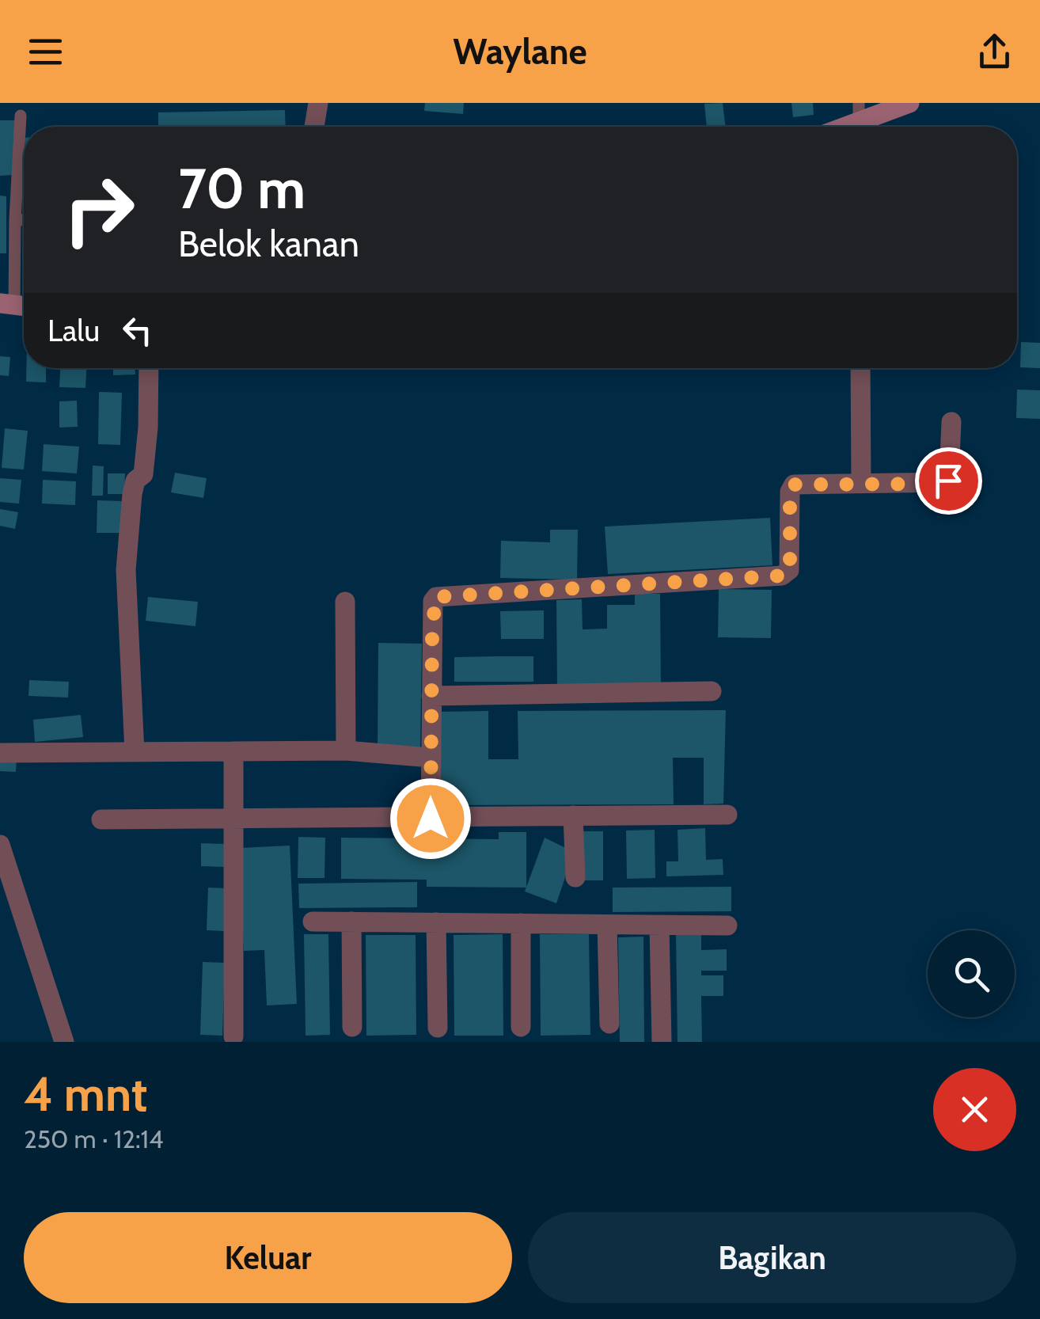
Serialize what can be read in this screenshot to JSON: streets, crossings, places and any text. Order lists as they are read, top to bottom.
{
  "page": {
    "header": "Waylane",
    "turn": ["70 m", "Belok kanan"],
    "then": "Lalu",
    "heading": ["4 mnt", "250 m · 12:14"],
    "buttons": ["Keluar", "Bagikan"]
  }
}
